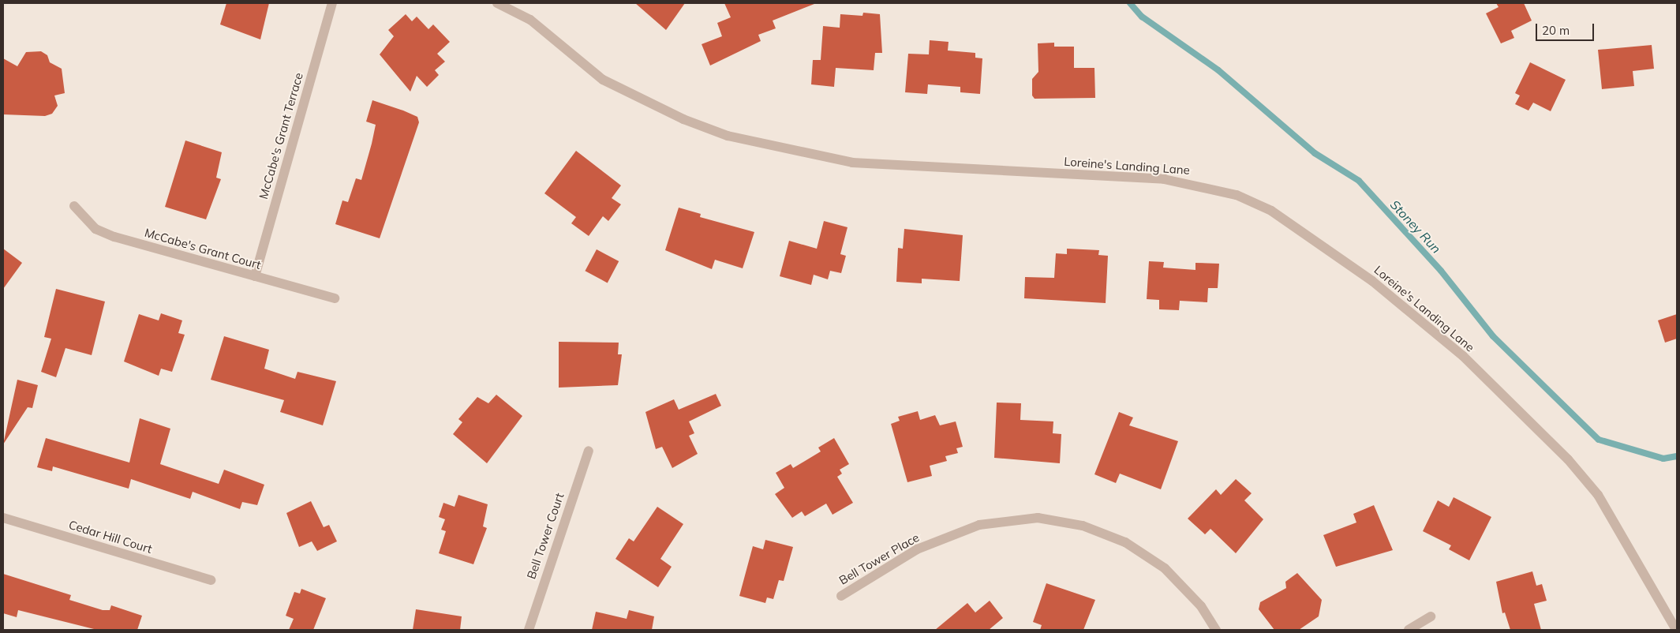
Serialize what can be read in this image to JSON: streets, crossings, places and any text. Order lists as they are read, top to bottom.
{
  "streets": {
    "street": [
      "McCabe's Grant Terrace",
      "Loreine's Landing Lane",
      "McCabe's Grant Court",
      "Bell Tower Court",
      "Cedar Hill Court",
      "Bell Tower Place"
    ]
  },
  "crossings": [
    ["McCabe's Grant Terrace", "McCabe's Grant Court"]
  ],
  "water": ["Stoney Run"],
  "scale_bar": "20 m"
}
